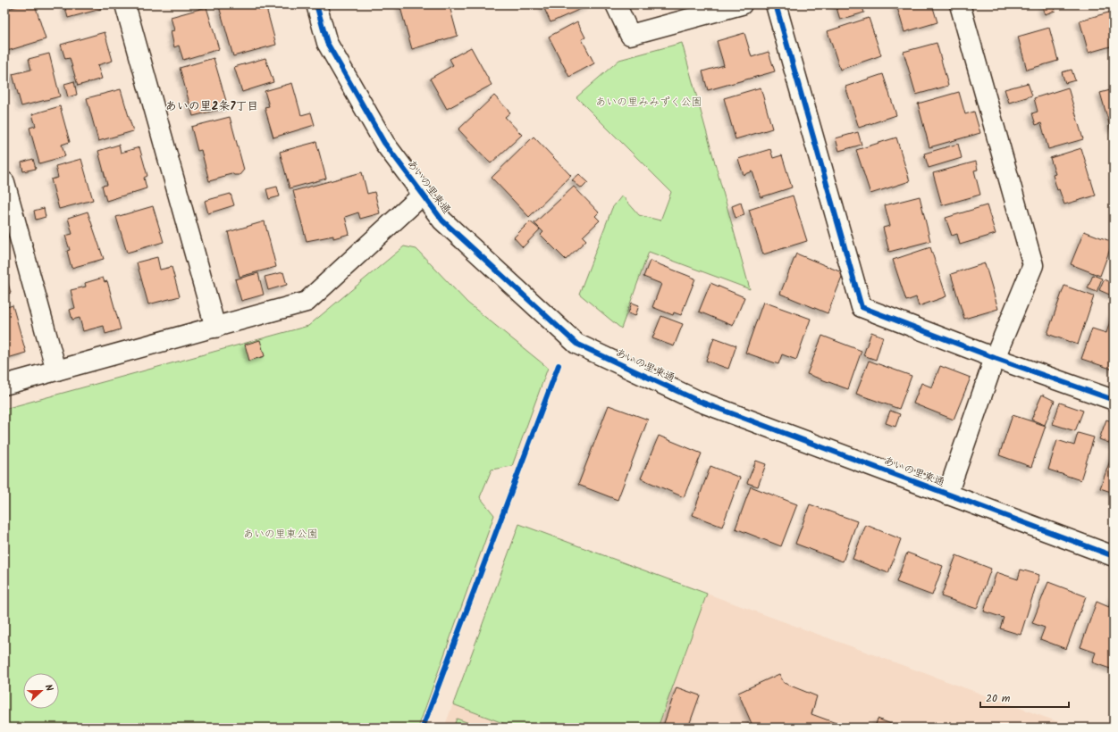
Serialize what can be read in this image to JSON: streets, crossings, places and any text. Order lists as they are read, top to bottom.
{
  "streets": {
    "street": ["あいの里東通"]
  },
  "districts": ["あいの里2条7丁目"],
  "parks": ["あいの里みみずく公園", "あいの里東公園"],
  "scale_bar": "20 m",
  "north": "right"
}
